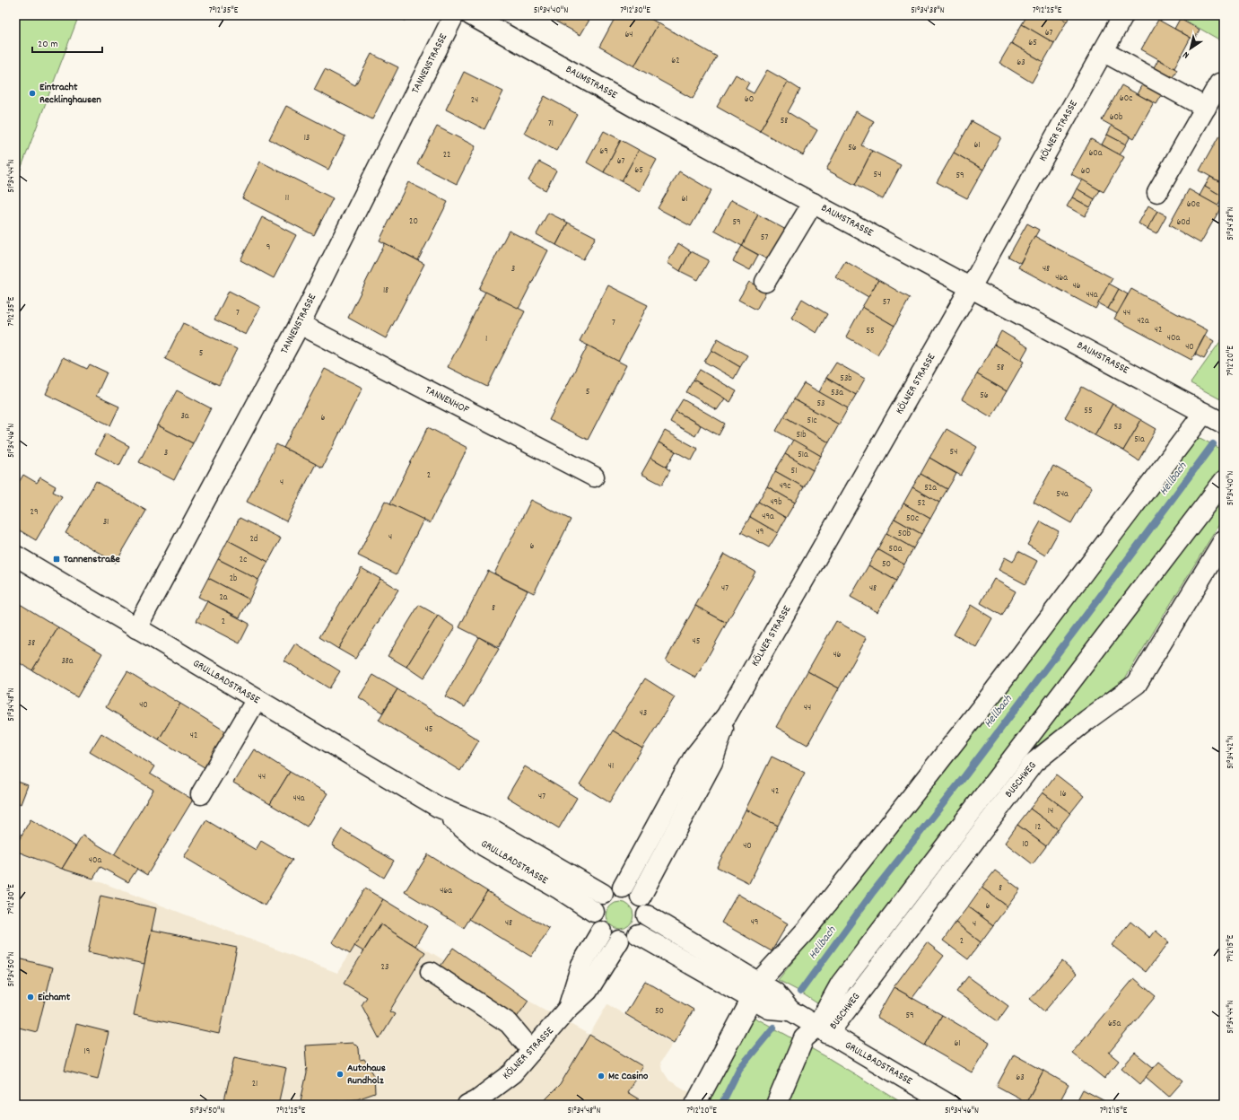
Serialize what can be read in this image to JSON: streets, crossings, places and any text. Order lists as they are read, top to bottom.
{
  "streets": {
    "street": [
      "TANNENSTRASSE",
      "BAUMSTRASSE",
      "KÖLNER STRASSE",
      "TANNENHOF",
      "GRULLBADSTRASSE",
      "BUSCHWEG"
    ]
  },
  "crossings": [
    ["TANNENSTRASSE", "TANNENHOF"],
    ["TANNENSTRASSE", "GRULLBADSTRASSE"],
    ["BAUMSTRASSE", "KÖLNER STRASSE"],
    ["KÖLNER STRASSE", "GRULLBADSTRASSE"],
    ["GRULLBADSTRASSE", "BUSCHWEG"]
  ],
  "water": ["Hellbach"],
  "places": {
    "other": [
      "Eintracht Recklinghausen",
      "Eichamt",
      "Autohaus Rundholz",
      "Mc Casino"
    ],
    "transit": ["Tannenstraße"]
  },
  "house_numbers": [
    "67",
    "64",
    "65",
    "62",
    "63",
    "60c",
    "60",
    "24",
    "60b",
    "58",
    "71",
    "13",
    "61",
    "56",
    "69",
    "60a",
    "22",
    "67",
    "65",
    "60",
    "54",
    "59",
    "11",
    "61",
    "60e",
    "20",
    "59",
    "60d",
    "57",
    "9",
    "3",
    "48",
    "46a",
    "46",
    "18",
    "44a",
    "57",
    "7",
    "44",
    "42a",
    "7",
    "42",
    "55",
    "40a",
    "1",
    "40",
    "5",
    "58",
    "53b",
    "5",
    "53a",
    "56",
    "53",
    "55",
    "3a",
    "6",
    "51c",
    "53",
    "51b",
    "51a",
    "54",
    "3",
    "51a",
    "51",
    "2",
    "4",
    "49c",
    "52a",
    "54a",
    "49b",
    "52",
    "29",
    "49a",
    "50c",
    "31",
    "49",
    "50b",
    "4",
    "2d",
    "6",
    "50a",
    "2c",
    "50",
    "2b",
    "47",
    "48",
    "2a",
    "8",
    "2",
    "45",
    "38",
    "46",
    "38a",
    "40",
    "44",
    "43",
    "45",
    "42",
    "41",
    "44",
    "42",
    "16",
    "47",
    "44a",
    "14",
    "12",
    "10",
    "40",
    "40a",
    "8",
    "46a",
    "6",
    "49",
    "48",
    "4",
    "2",
    "23",
    "50",
    "59",
    "65a",
    "61",
    "19",
    "63",
    "21"
  ],
  "scale_bar": "20 m",
  "north": "bottom left",
  "coordinates": [
    "7°12'35\"E",
    "51°34'40\"N",
    "7°12'30\"E",
    "51°34'38\"N",
    "7°12'25\"E",
    "51°34'44\"N",
    "7°12'20\"E",
    "51°34'46\"N",
    "51°34'48\"N",
    "51°34'42\"N",
    "7°12'15\"E",
    "51°34'50\"N"
  ]
}
